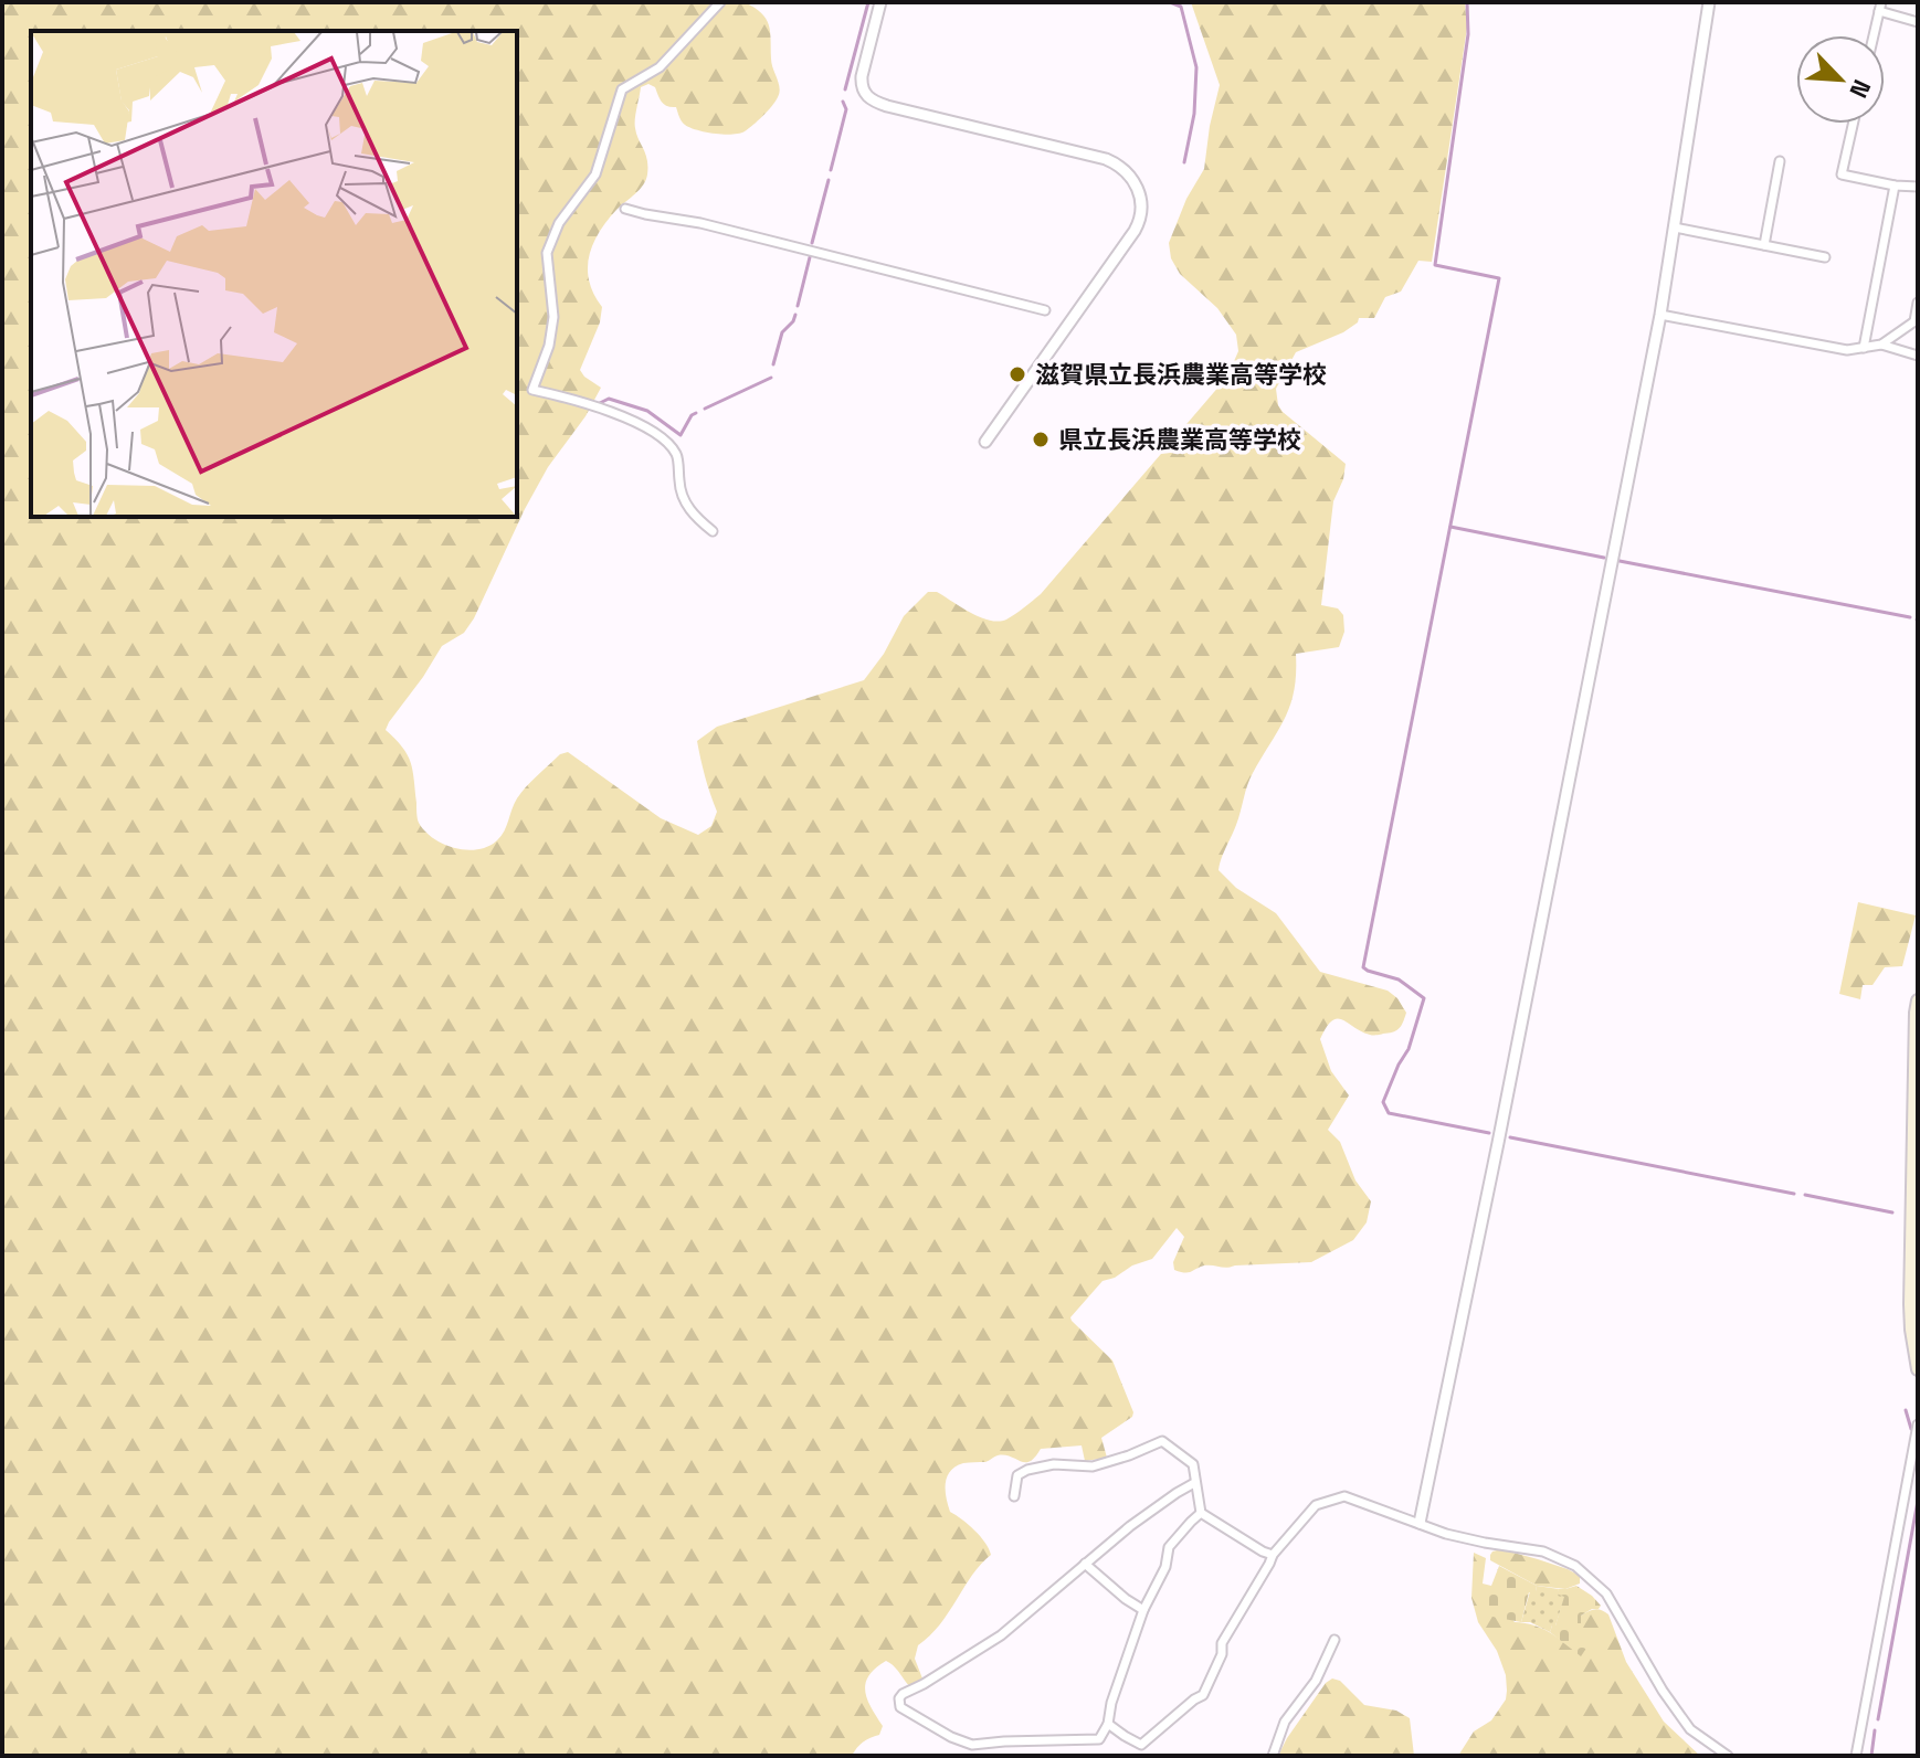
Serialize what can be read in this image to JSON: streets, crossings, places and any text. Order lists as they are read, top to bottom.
{
  "places": ["滋賀県立長浜農業高等学校", "県立長浜農業高等学校"],
  "north": "bottom right"
}
